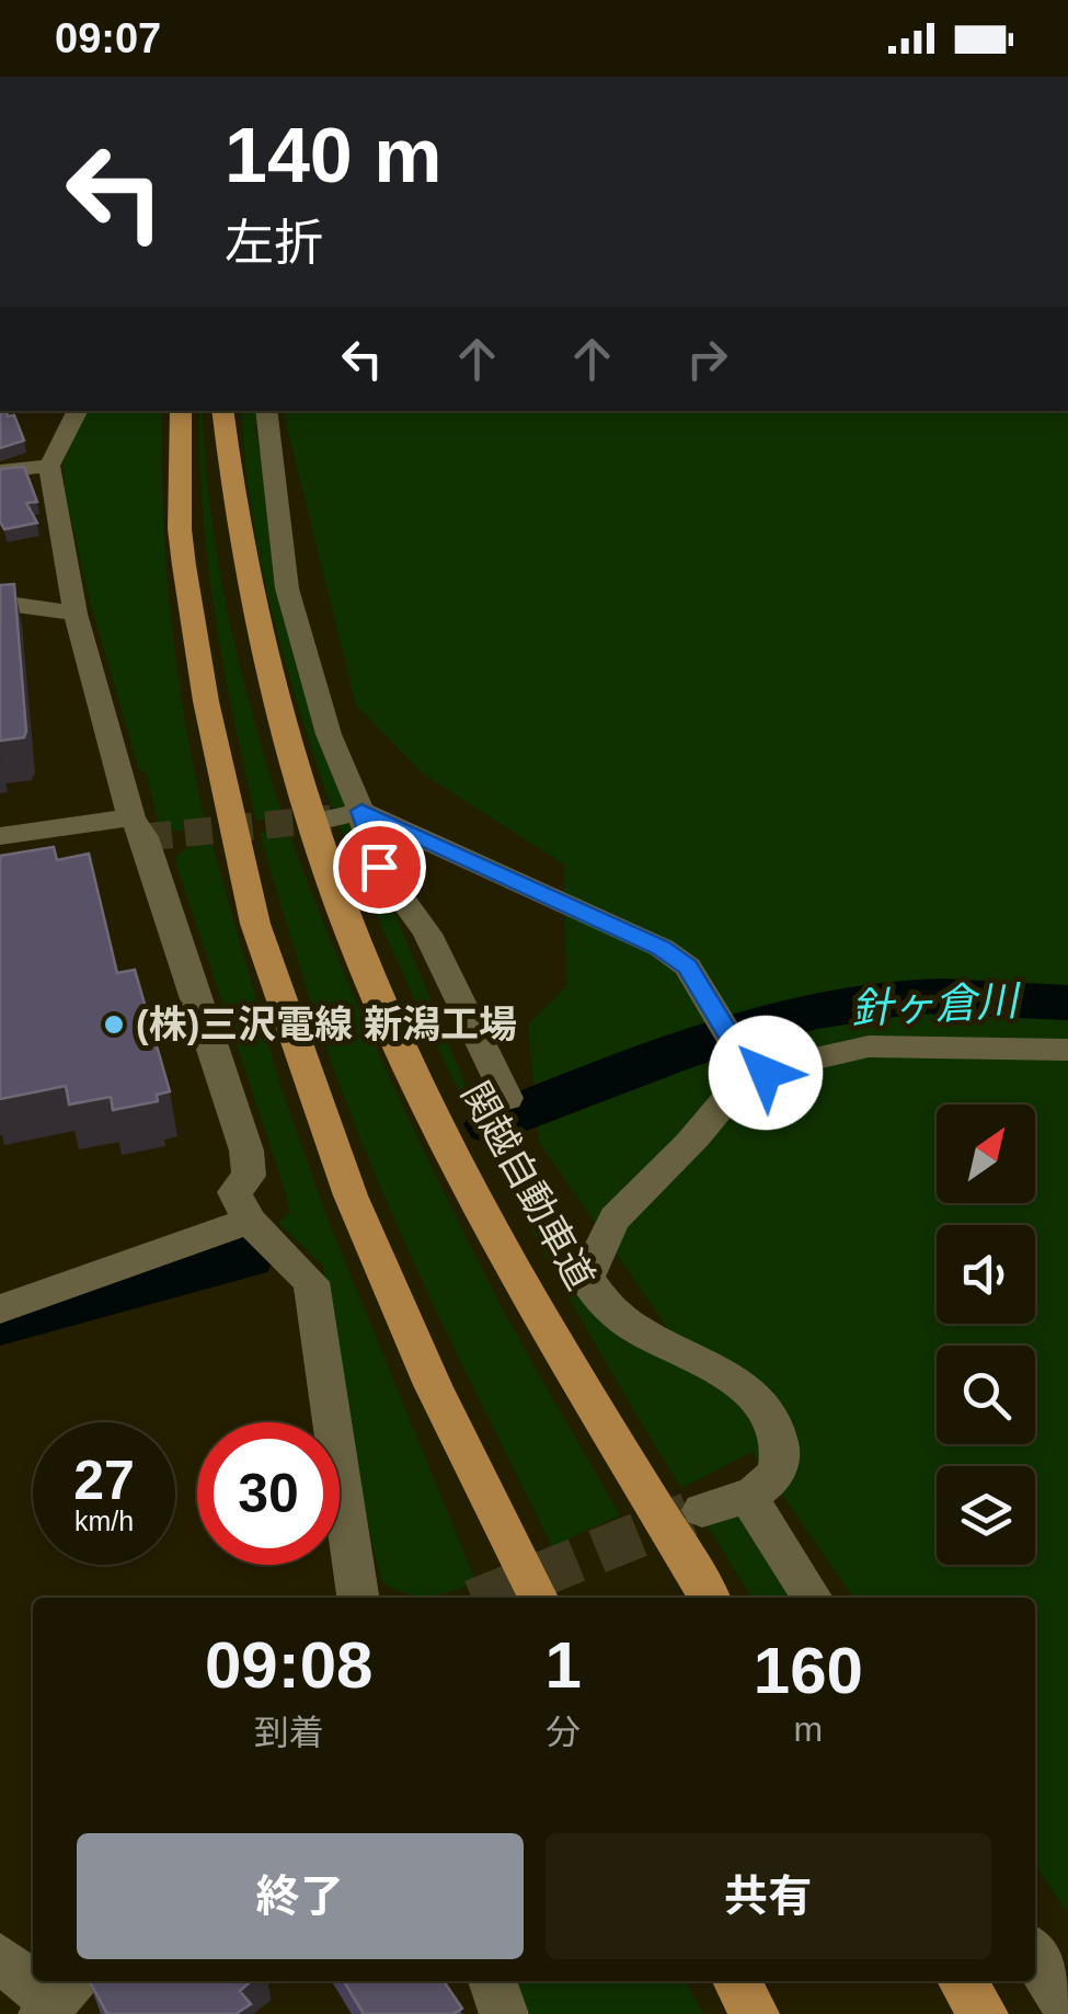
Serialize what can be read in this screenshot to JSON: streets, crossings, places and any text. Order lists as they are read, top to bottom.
{
  "streets": {
    "highway": ["関越自動車道"]
  },
  "water": ["針ヶ倉川"],
  "places": ["(株)三沢電線 新潟工場"],
  "north": "top right",
  "page": {
    "status": "09:07",
    "turn": ["140 m", "左折"],
    "speed": "27 km/h",
    "limit": "30",
    "eta": [
      "09:08",
      "到着",
      "1",
      "分",
      "160",
      "m"
    ],
    "buttons": ["終了", "共有"]
  }
}
